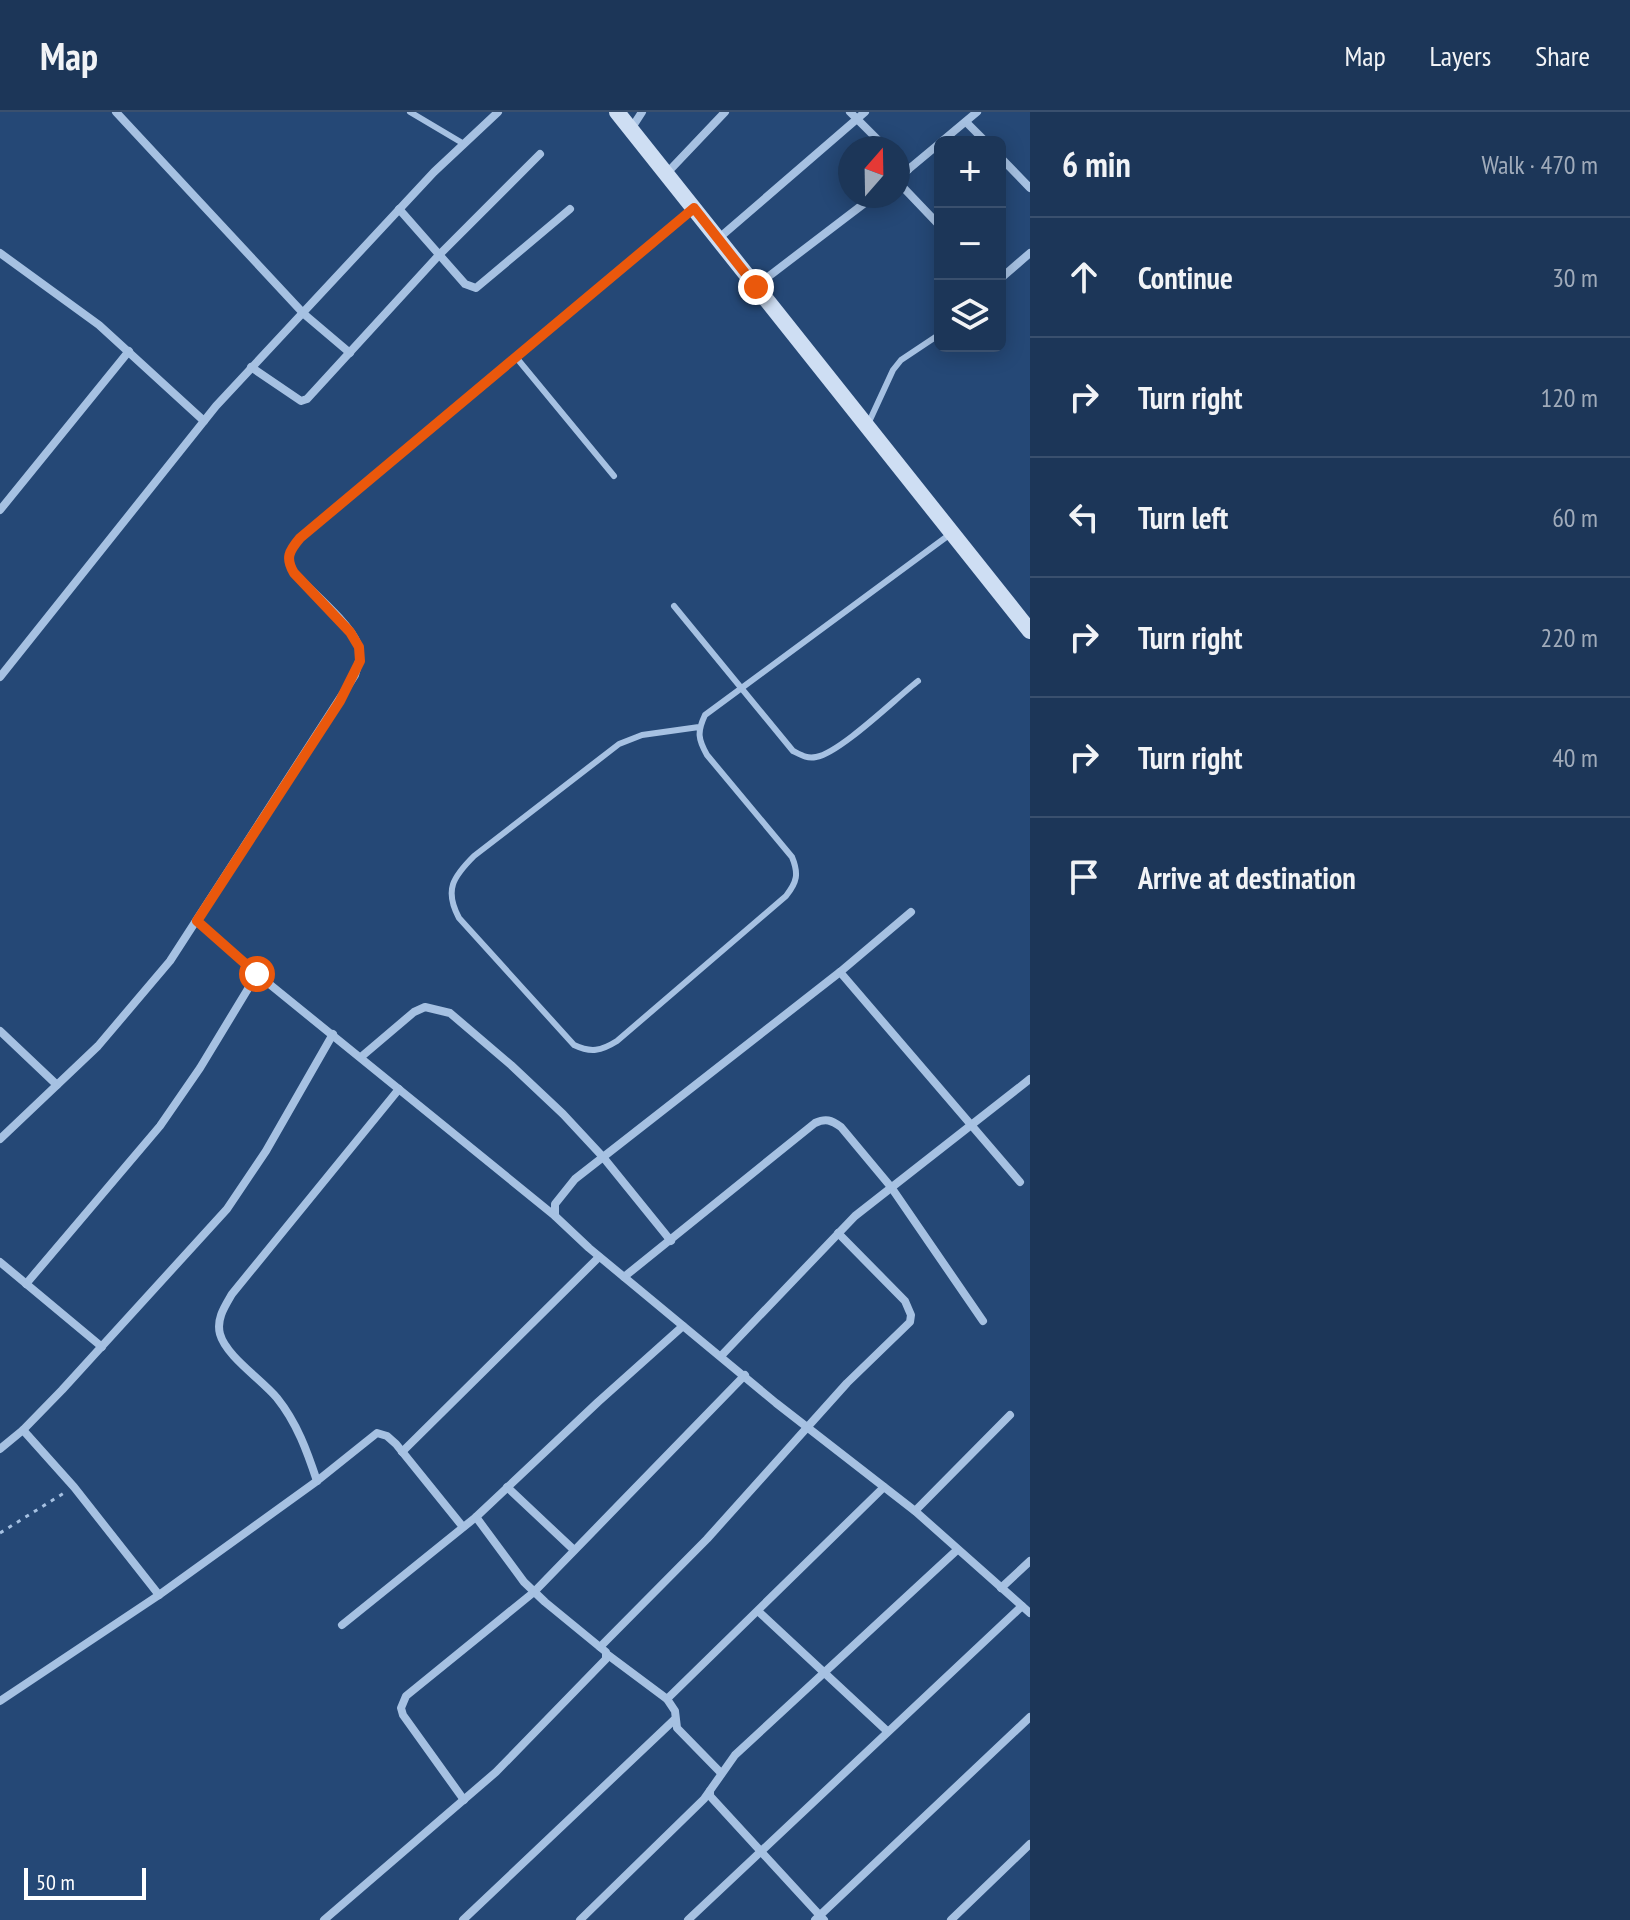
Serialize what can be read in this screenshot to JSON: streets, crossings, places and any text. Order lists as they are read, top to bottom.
{
  "scale_bar": "50 m",
  "north": "top",
  "page": {
    "header": "Map",
    "nav": ["Map", "Layers", "Share"],
    "heading": ["6 min", "Walk · 470 m"],
    "map_buttons": ["+", "−"],
    "list": [
      ["Continue", "30 m"],
      ["Turn right", "120 m"],
      ["Turn left", "60 m"],
      ["Turn right", "220 m"],
      ["Turn right", "40 m"],
      "Arrive at destination"
    ],
    "scale": "50 m"
  }
}
